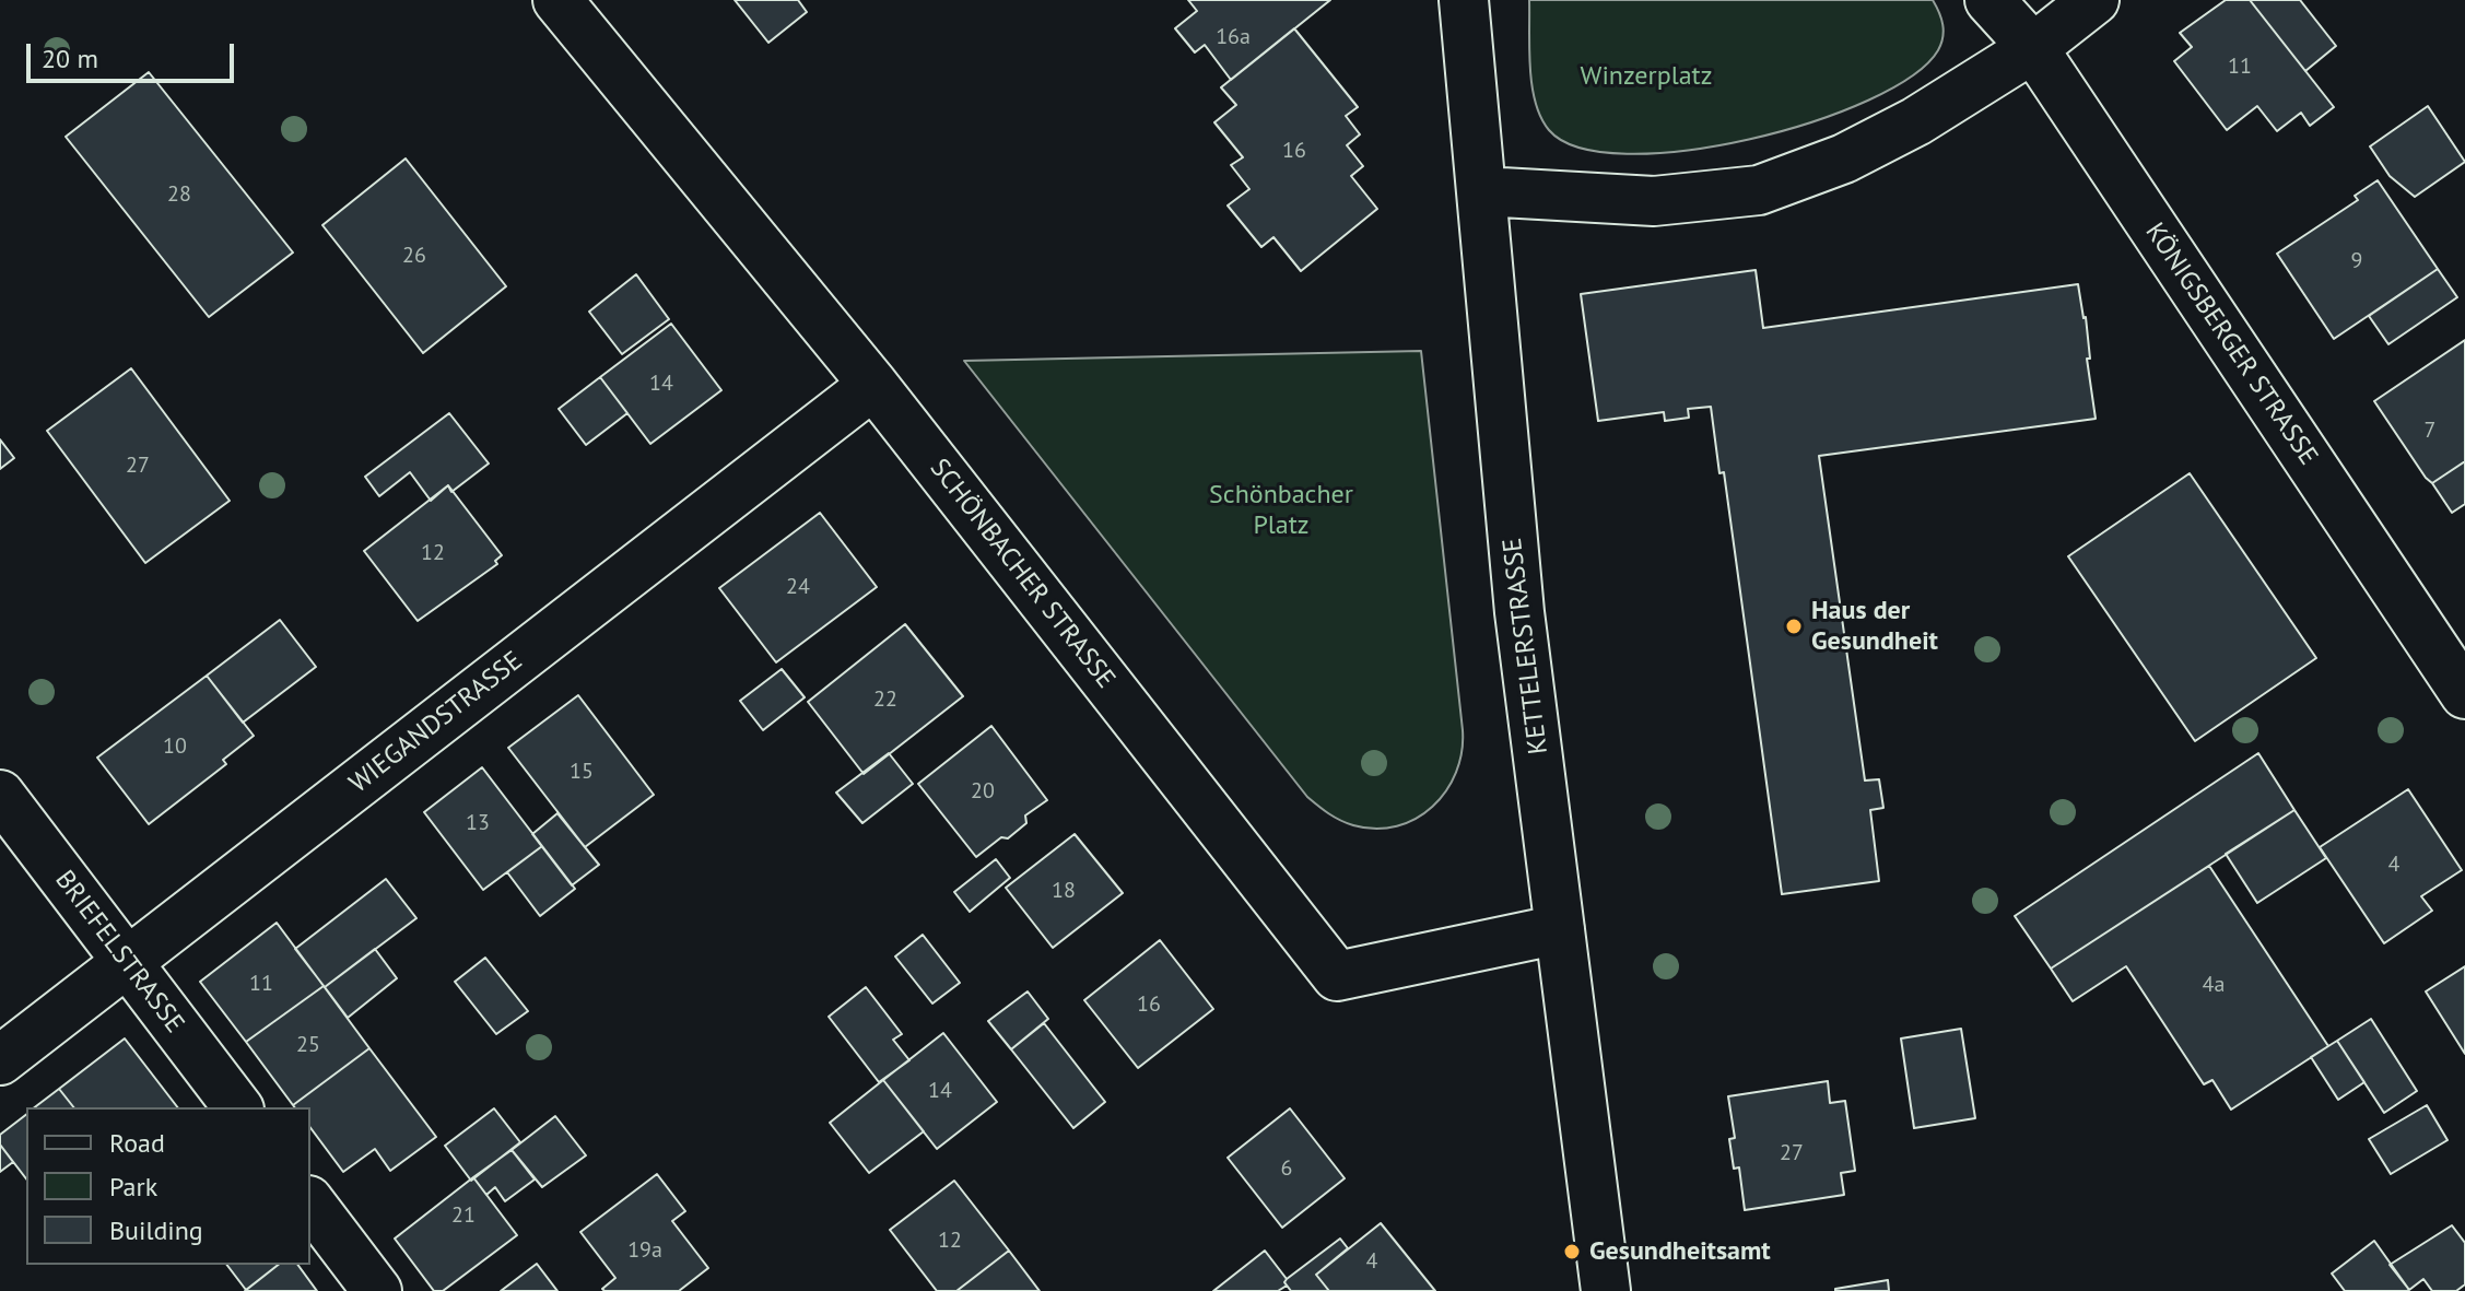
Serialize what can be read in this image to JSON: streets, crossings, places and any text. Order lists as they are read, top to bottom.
{
  "streets": {
    "street": [
      "KÖNIGSBERGER STRASSE",
      "SCHÖNBACHER STRASSE",
      "KETTELERSTRASSE",
      "WIEGANDSTRASSE",
      "BRIEFELSTRASSE"
    ]
  },
  "crossings": [
    ["SCHÖNBACHER STRASSE", "KETTELERSTRASSE"],
    ["SCHÖNBACHER STRASSE", "WIEGANDSTRASSE"],
    ["WIEGANDSTRASSE", "BRIEFELSTRASSE"]
  ],
  "parks": ["Winzerplatz", "Schönbacher Platz"],
  "places": ["Haus der Gesundheit", "Gesundheitsamt"],
  "house_numbers": [
    "16a",
    "11",
    "16",
    "28",
    "26",
    "9",
    "14",
    "7",
    "27",
    "12",
    "24",
    "22",
    "10",
    "15",
    "20",
    "13",
    "4",
    "18",
    "11",
    "4a",
    "16",
    "25",
    "14",
    "27",
    "6",
    "21",
    "12",
    "19a",
    "4"
  ],
  "legend": ["Road", "Park", "Building"],
  "scale_bar": "20 m"
}
